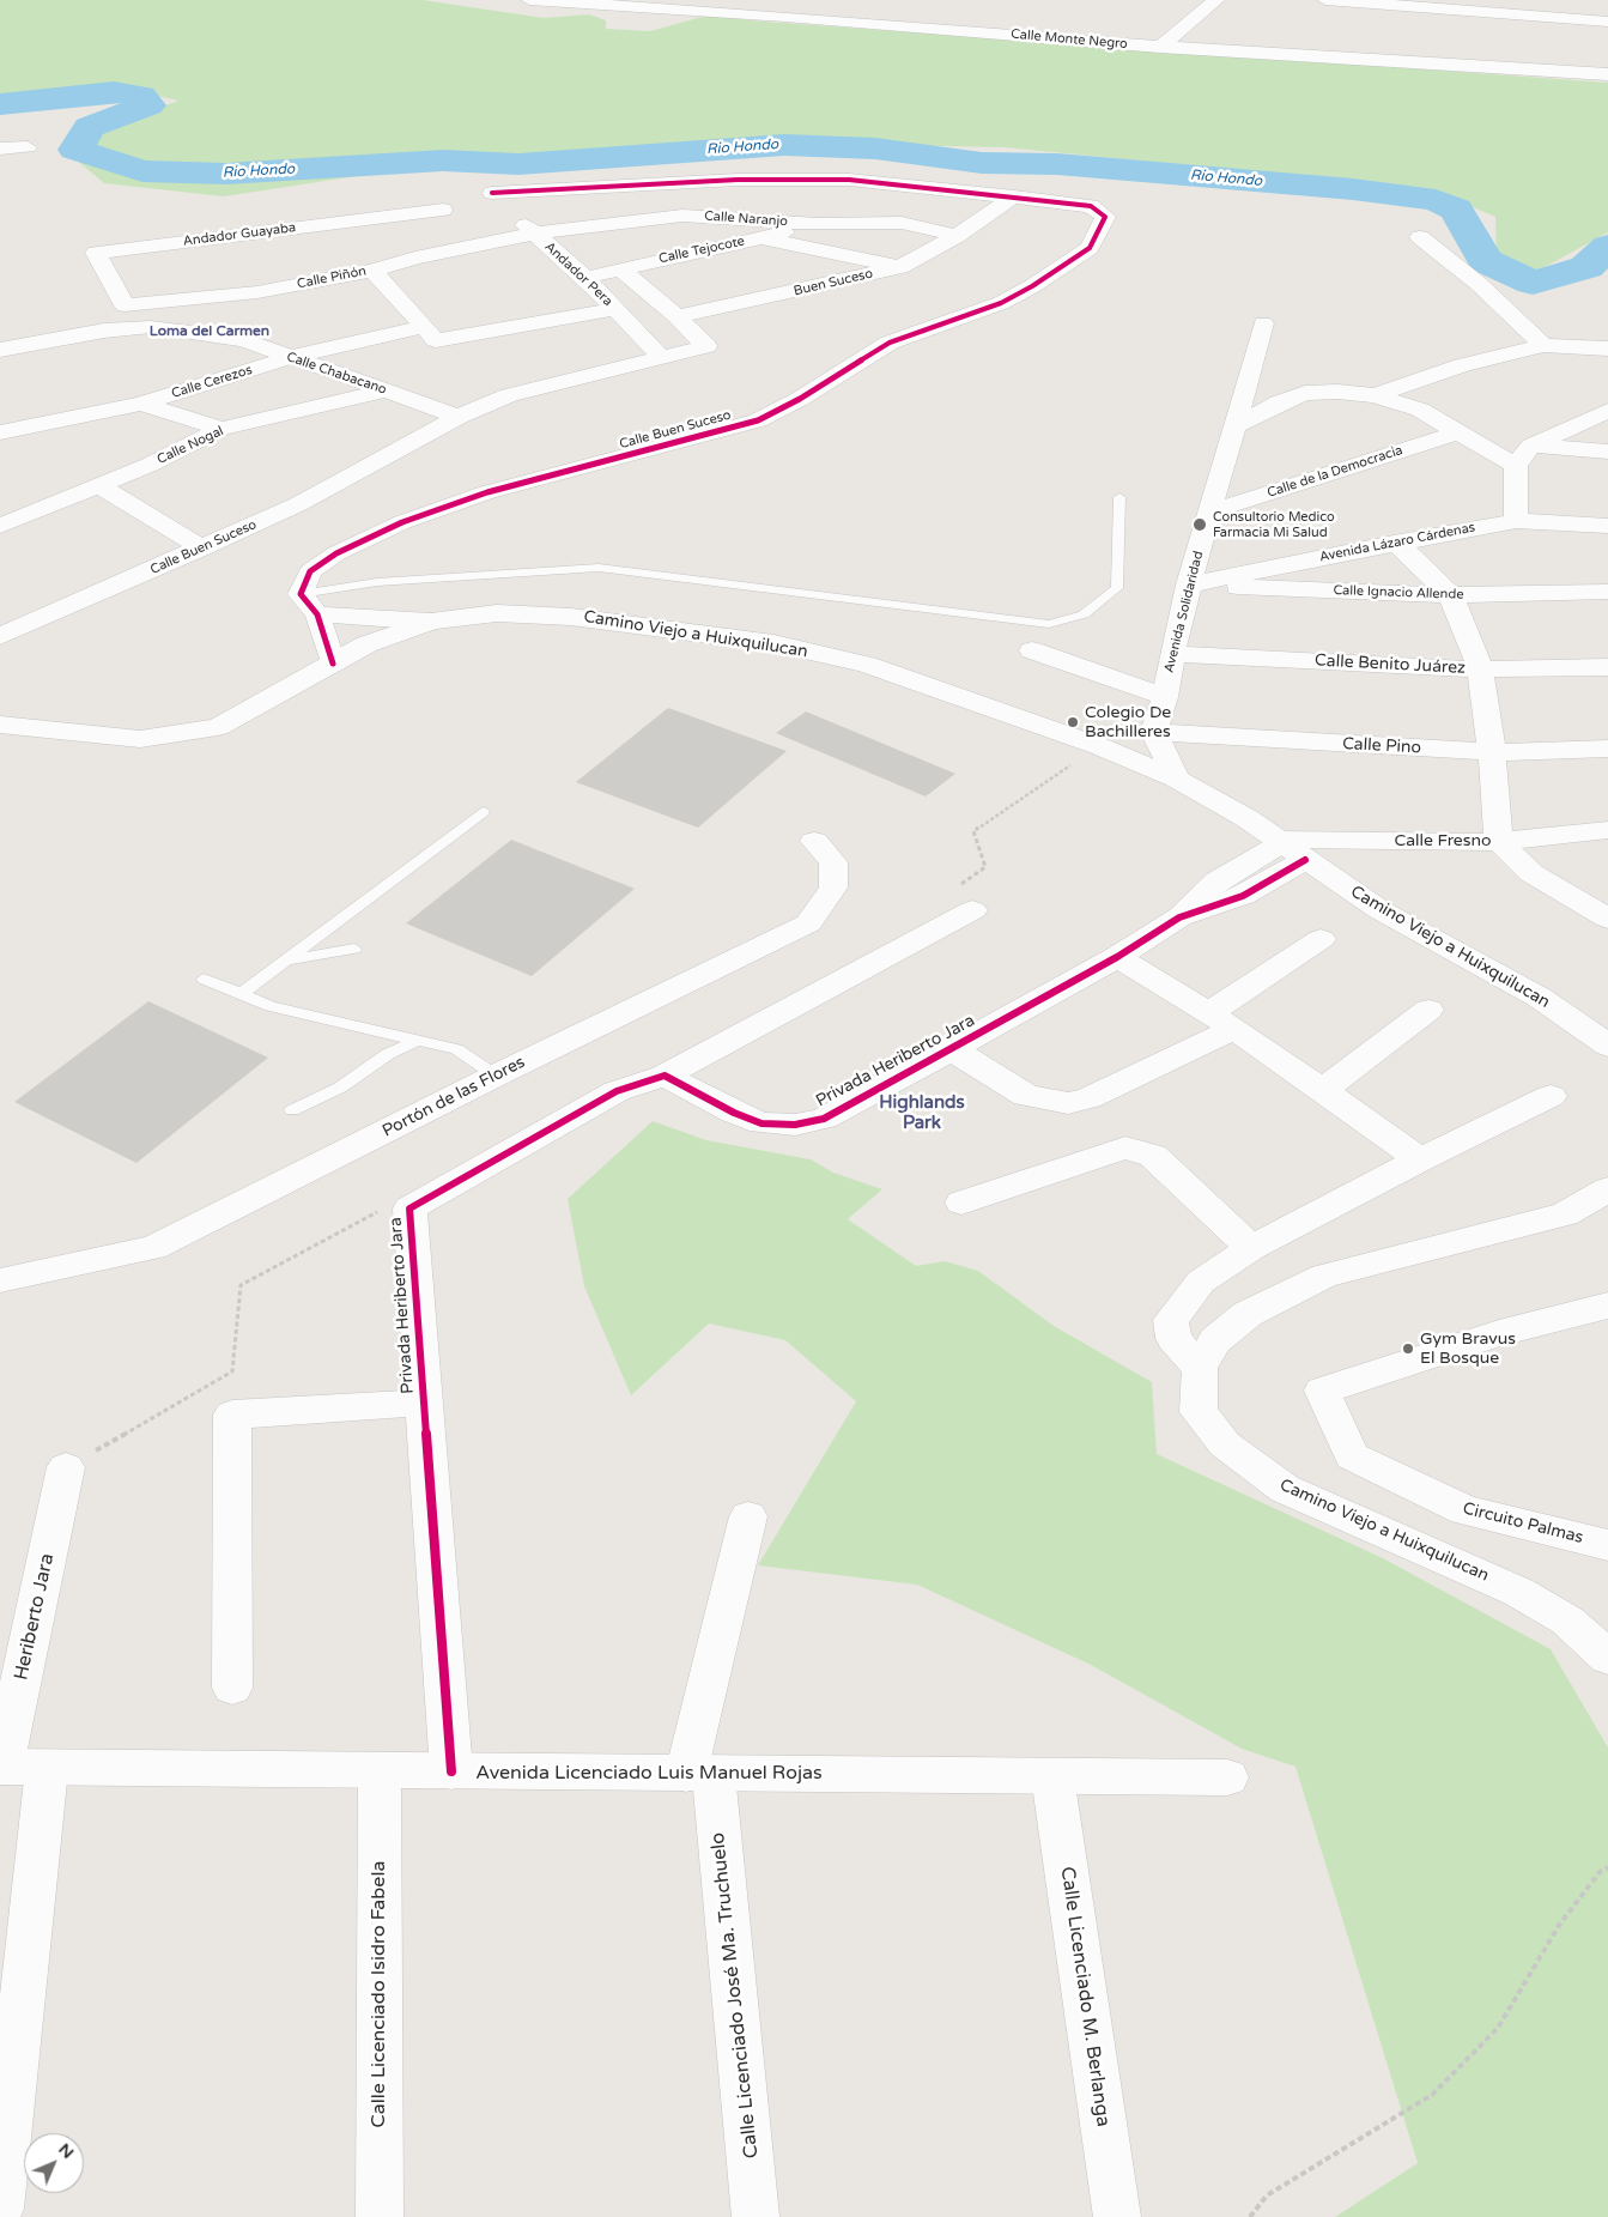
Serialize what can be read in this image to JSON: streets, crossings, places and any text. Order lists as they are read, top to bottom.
{
  "streets": {
    "street": [
      "Calle Monte Negro",
      "Calle Naranjo",
      "Andador Guayaba",
      "Calle Tejocote",
      "Andador Pera",
      "Calle Piñón",
      "Buen Suceso",
      "Calle Chabacano",
      "Calle Cerezos",
      "Calle Buen Suceso",
      "Calle Nogal",
      "Calle de la Democracia",
      "Avenida Lázaro Cárdenas",
      "Calle Ignacio Allende",
      "Avenida Solidaridad",
      "Camino Viejo a Huixquilucan",
      "Calle Benito Juárez",
      "Calle Pino",
      "Calle Fresno",
      "Privada Heriberto Jara",
      "Portón de las Flores",
      "Circuito Palmas",
      "Heriberto Jara",
      "Avenida Licenciado Luis Manuel Rojas",
      "Calle Licenciado Isidro Fabela",
      "Calle Licenciado José Ma. Truchuelo",
      "Calle Licenciado M. Berlanga"
    ]
  },
  "crossings": [
    ["Calle Naranjo", "Calle Tejocote"],
    ["Calle Naranjo", "Andador Pera"],
    ["Calle Naranjo", "Calle Piñón"],
    ["Calle Naranjo", "Buen Suceso"],
    ["Andador Guayaba", "Calle Piñón"],
    ["Calle Tejocote", "Andador Pera"],
    ["Andador Pera", "Calle Piñón"],
    ["Andador Pera", "Calle Cerezos"],
    ["Andador Pera", "Calle Buen Suceso"],
    ["Buen Suceso", "Calle Buen Suceso"],
    ["Calle Chabacano", "Calle Cerezos"],
    ["Calle Chabacano", "Calle Buen Suceso"],
    ["Calle Chabacano", "Calle Nogal"],
    ["Calle de la Democracia", "Avenida Solidaridad"],
    ["Avenida Lázaro Cárdenas", "Calle Ignacio Allende"],
    ["Avenida Lázaro Cárdenas", "Avenida Solidaridad"],
    ["Calle Ignacio Allende", "Avenida Solidaridad"],
    ["Avenida Solidaridad", "Calle Benito Juárez"],
    ["Avenida Solidaridad", "Calle Pino"],
    ["Camino Viejo a Huixquilucan", "Calle Fresno"],
    ["Camino Viejo a Huixquilucan", "Privada Heriberto Jara"],
    ["Calle Fresno", "Privada Heriberto Jara"],
    ["Heriberto Jara", "Avenida Licenciado Luis Manuel Rojas"],
    ["Avenida Licenciado Luis Manuel Rojas", "Calle Licenciado Isidro Fabela"],
    ["Avenida Licenciado Luis Manuel Rojas", "Calle Licenciado José Ma. Truchuelo"],
    ["Avenida Licenciado Luis Manuel Rojas", "Calle Licenciado M. Berlanga"]
  ],
  "districts": ["Loma del Carmen", "Highlands Park"],
  "water": ["Rio Hondo"],
  "places": ["Consultorio Medico Farmacia Mi Salud", "Colegio De Bachilleres", "Gym Bravus El Bosque"],
  "north": "top right"
}
